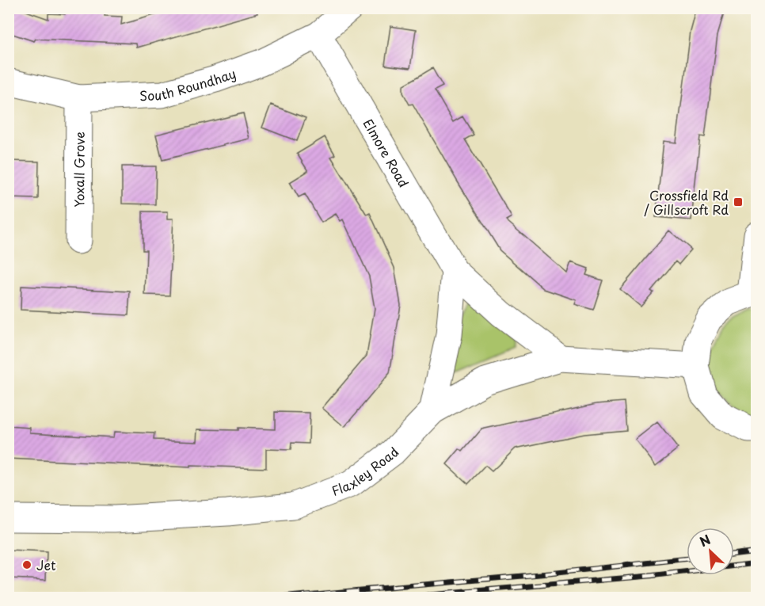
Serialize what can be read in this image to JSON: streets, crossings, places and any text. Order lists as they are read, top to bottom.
{
  "streets": {
    "street": [
      "South Roundhay",
      "Elmore Road",
      "Yoxall Grove",
      "Flaxley Road"
    ]
  },
  "crossings": [
    ["South Roundhay", "Elmore Road"],
    ["South Roundhay", "Yoxall Grove"],
    ["Elmore Road", "Flaxley Road"]
  ],
  "places": {
    "transit": ["Crossfield Rd / Gillscroft Rd"],
    "other": ["Jet"]
  },
  "north": "top left"
}
